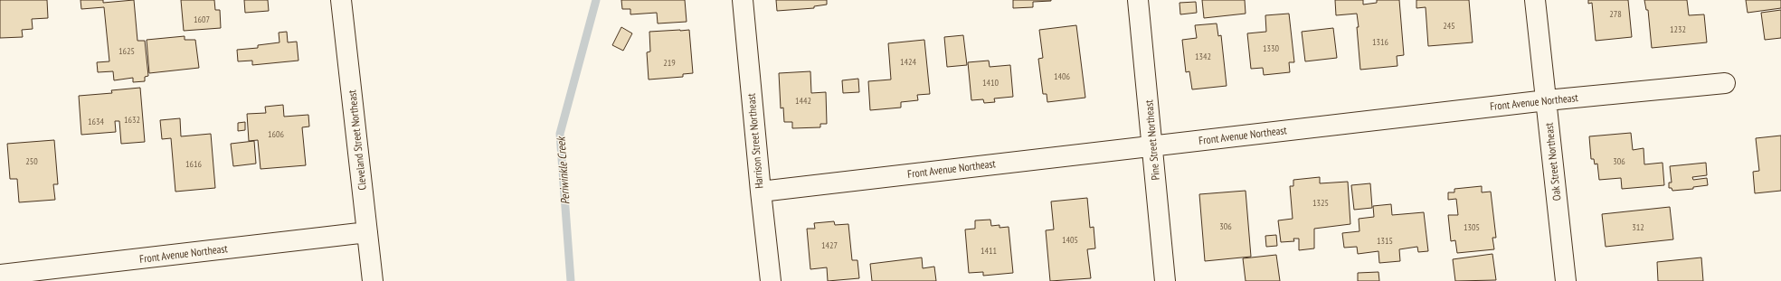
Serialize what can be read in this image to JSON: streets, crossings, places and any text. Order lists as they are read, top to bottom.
{
  "streets": {
    "street": [
      "Front Avenue Northeast",
      "Cleveland Street Northeast",
      "Pine Street Northeast",
      "Harrison Street Northeast",
      "Oak Street Northeast"
    ]
  },
  "crossings": [
    ["Front Avenue Northeast", "Cleveland Street Northeast"],
    ["Front Avenue Northeast", "Pine Street Northeast"],
    ["Front Avenue Northeast", "Harrison Street Northeast"],
    ["Front Avenue Northeast", "Oak Street Northeast"]
  ],
  "water": ["Periwinkle Creek"],
  "house_numbers": [
    "278",
    "1607",
    "245",
    "1232",
    "1316",
    "1330",
    "1625",
    "1342",
    "1424",
    "219",
    "1406",
    "1410",
    "1442",
    "1632",
    "1634",
    "1606",
    "250",
    "306",
    "1616",
    "1325",
    "306",
    "1305",
    "312",
    "1405",
    "1315",
    "1427",
    "1411"
  ]
}
